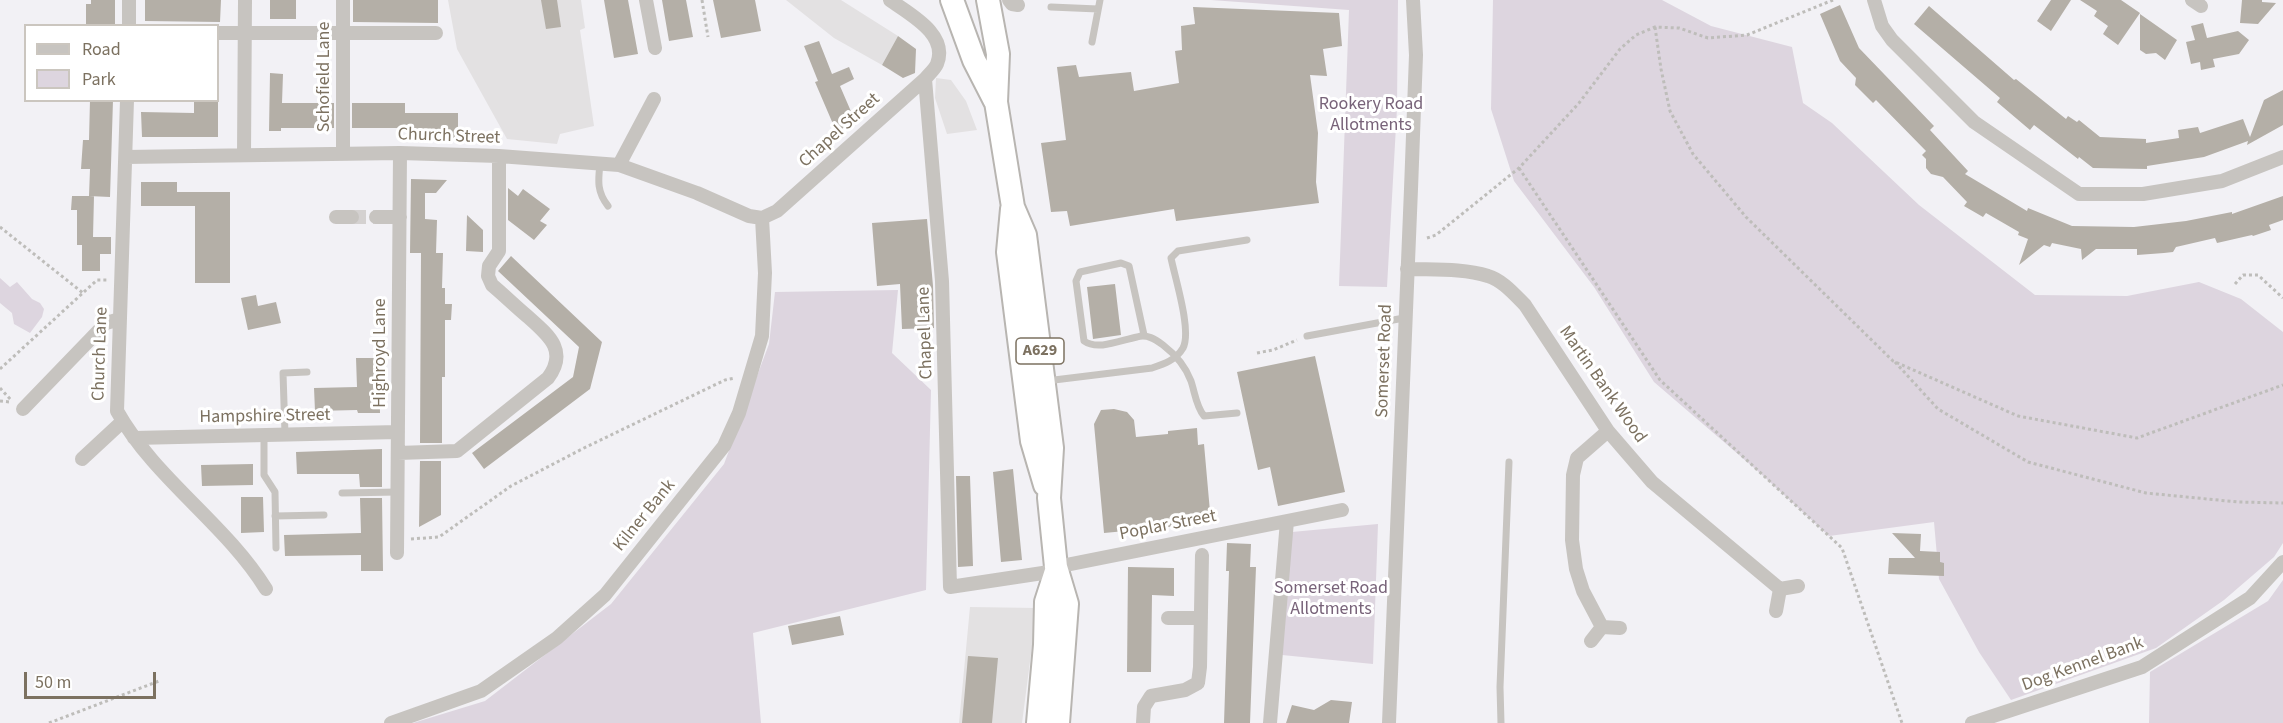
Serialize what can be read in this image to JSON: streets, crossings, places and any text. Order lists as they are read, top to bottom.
{
  "streets": {
    "highway": ["A629"],
    "street": [
      "Schofield Lane",
      "Chapel Street",
      "Church Street",
      "Chapel Lane",
      "Highroyd Lane",
      "Church Lane",
      "Somerset Road",
      "Martin Bank Wood",
      "Hampshire Street",
      "Kilner Bank",
      "Poplar Street",
      "Dog Kennel Bank"
    ]
  },
  "crossings": [
    ["Schofield Lane", "Church Street"],
    ["Chapel Street", "Church Street"],
    ["Chapel Street", "Chapel Lane"],
    ["Chapel Street", "Kilner Bank"],
    ["Church Street", "Highroyd Lane"],
    ["Church Street", "Church Lane"],
    ["Church Street", "Kilner Bank"],
    ["Chapel Lane", "Poplar Street"],
    ["A629", "Poplar Street"],
    ["Highroyd Lane", "Hampshire Street"],
    ["Church Lane", "Hampshire Street"],
    ["Somerset Road", "Martin Bank Wood"]
  ],
  "parks": ["Rookery Road Allotments", "Somerset Road Allotments"],
  "legend": ["Road", "Park"],
  "scale_bar": "50 m"
}
